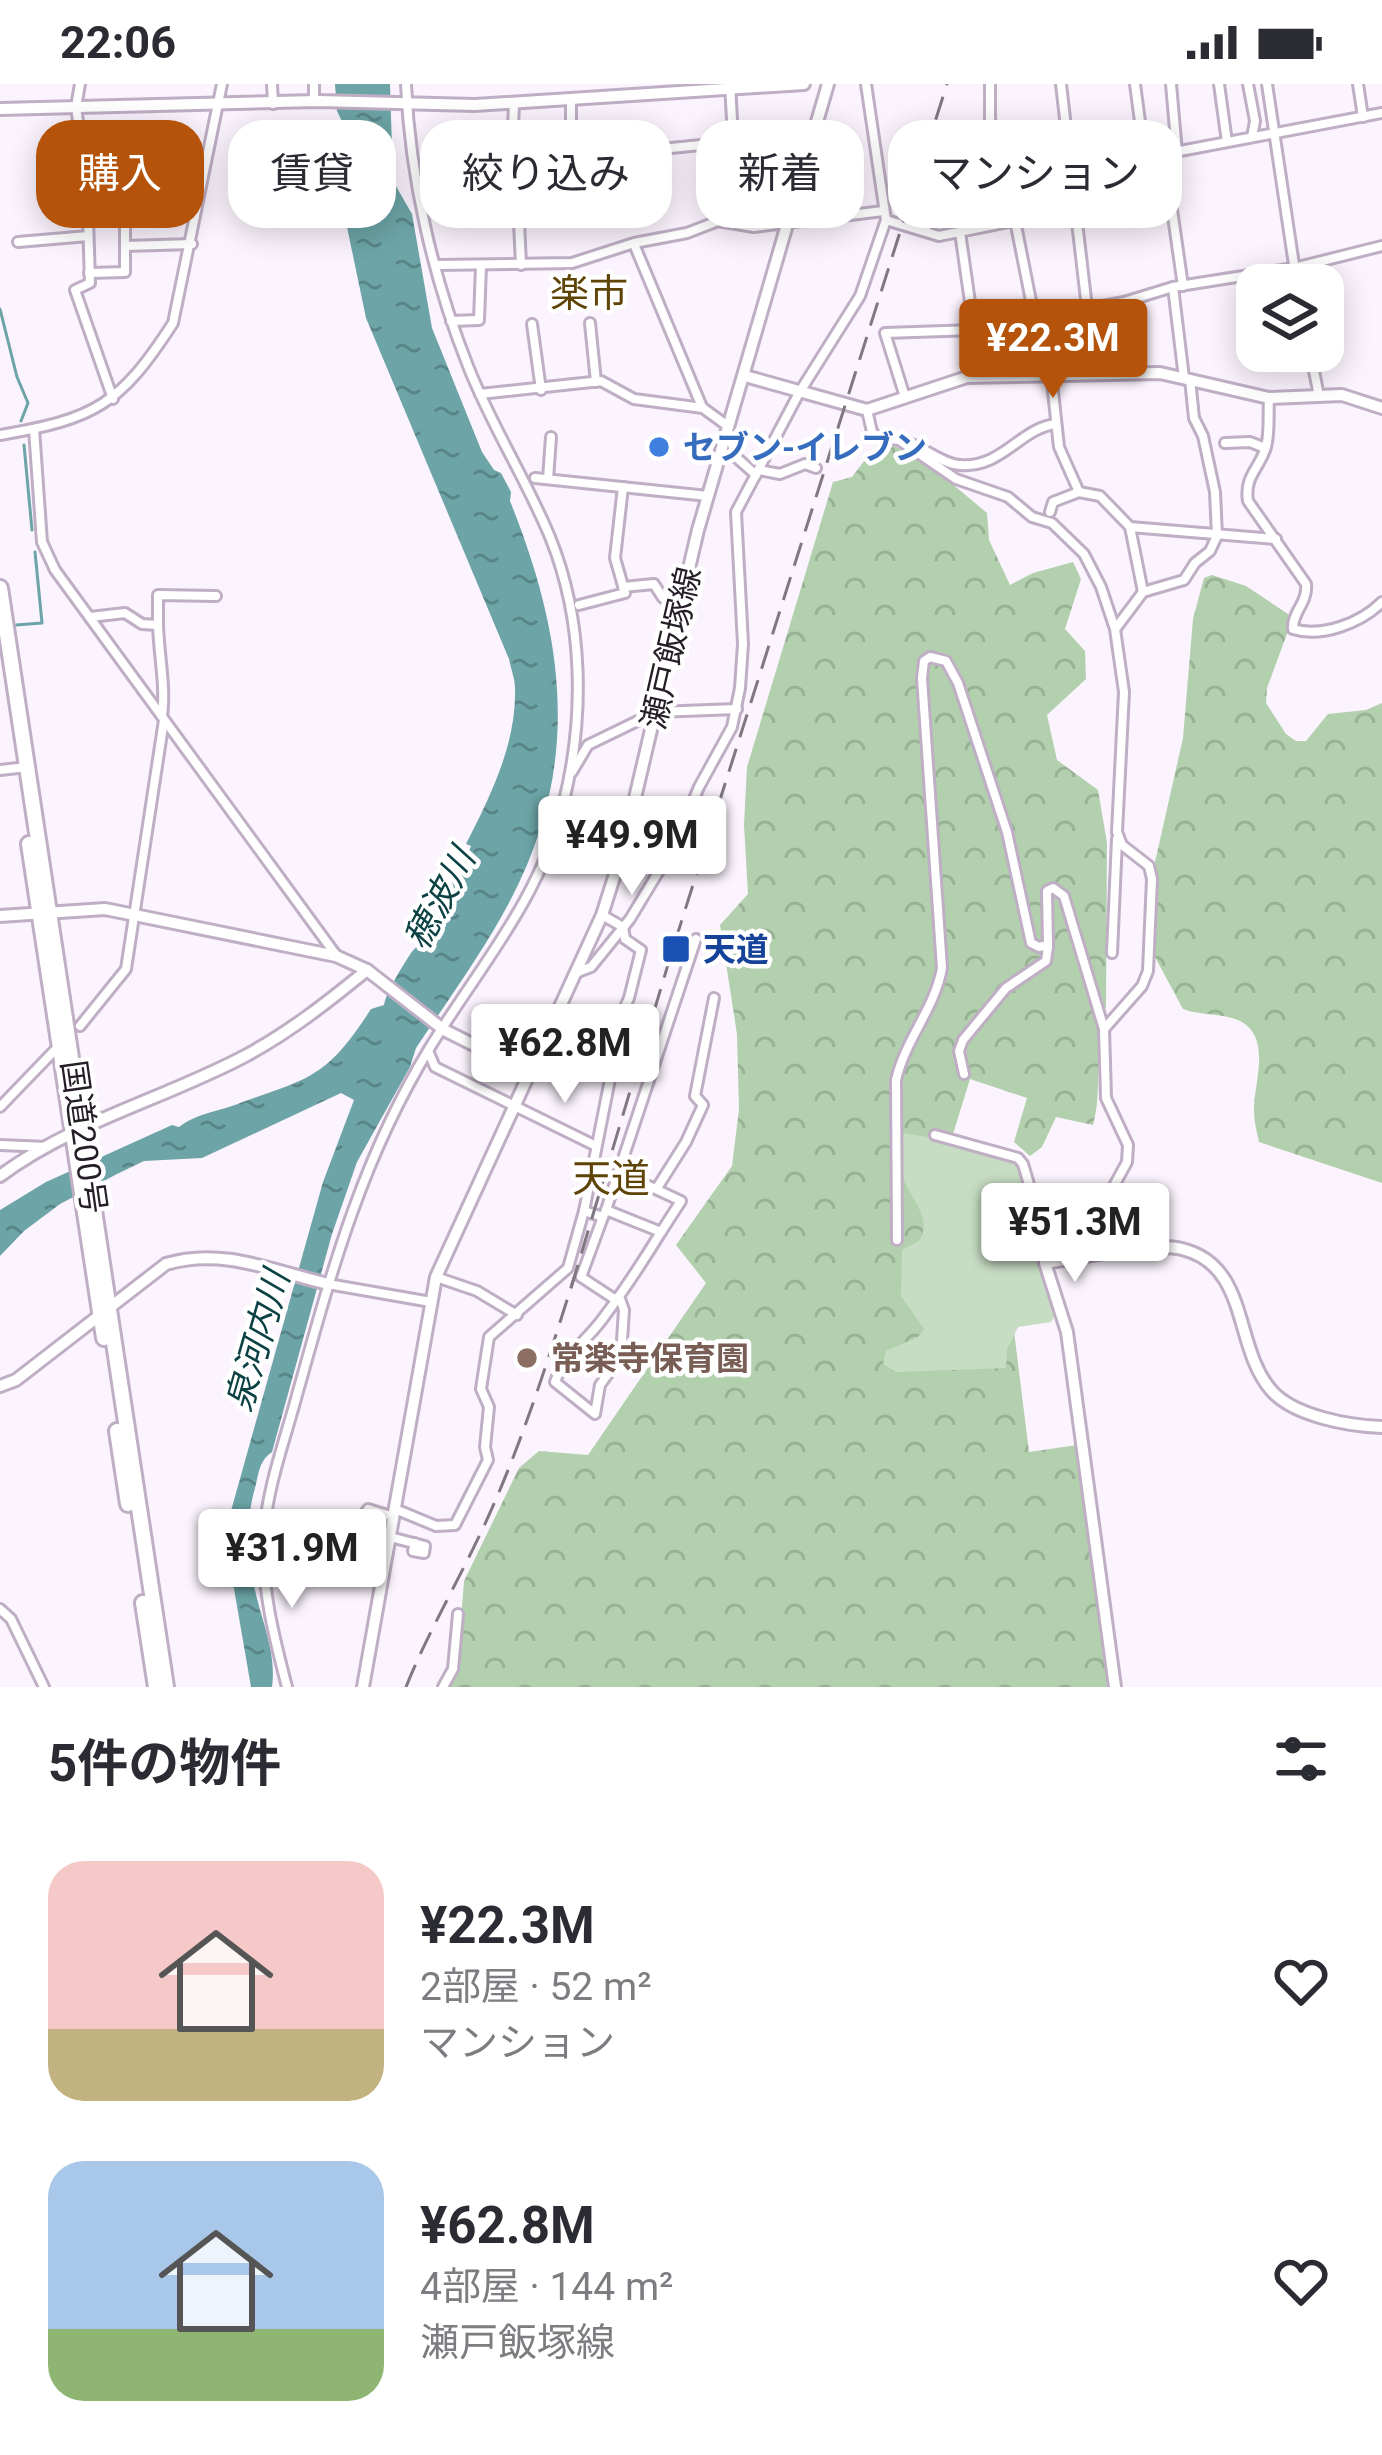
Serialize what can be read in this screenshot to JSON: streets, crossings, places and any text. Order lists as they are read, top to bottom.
{
  "streets": {
    "highway": ["国道200号"],
    "street": ["瀬戸飯塚線"]
  },
  "districts": ["楽市", "天道"],
  "water": ["穂波川", "泉河内川"],
  "places": {
    "other": ["セブン-イレブン", "常楽寺保育園"],
    "transit": ["天道"]
  },
  "page": {
    "status": "22:06",
    "chip": [
      "購入",
      "賃貸",
      "絞り込み",
      "新着",
      "マンション"
    ],
    "price": [
      "¥22.3M",
      "¥49.9M",
      "¥62.8M",
      "¥51.3M",
      "¥31.9M"
    ],
    "heading": "5件の物件",
    "list": [
      {
        "name": "¥22.3M",
        "note": "2部屋 · 52 m² · マンション"
      },
      {
        "name": "¥62.8M",
        "note": "4部屋 · 144 m² · 瀬戸飯塚線"
      }
    ]
  }
}
